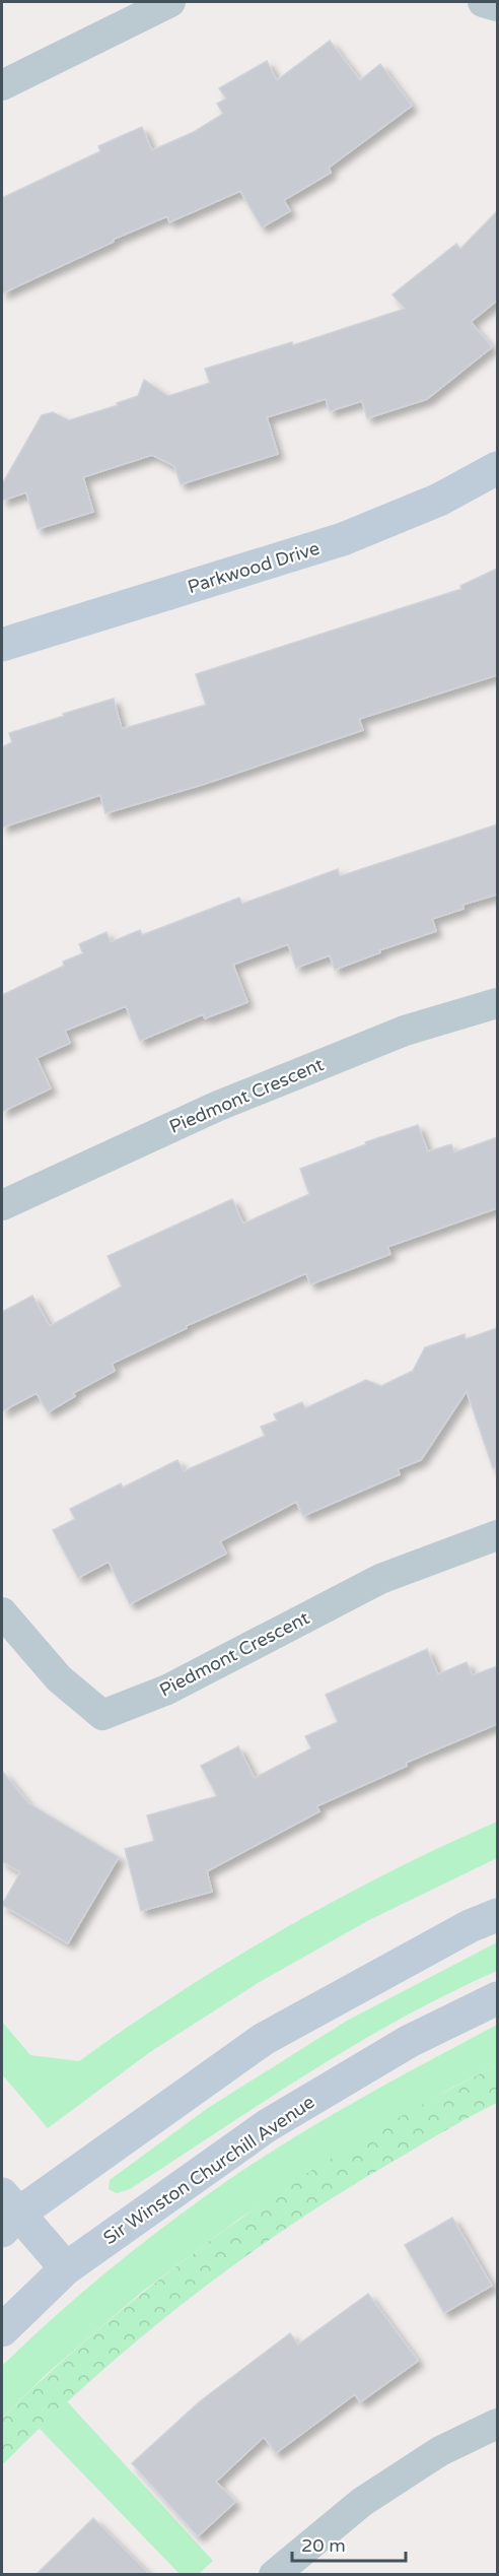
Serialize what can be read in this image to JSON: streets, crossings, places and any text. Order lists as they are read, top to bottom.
{
  "streets": {
    "main road": ["Parkwood Drive", "Sir Winston Churchill Avenue"],
    "street": ["Piedmont Crescent"]
  },
  "scale_bar": "20 m"
}
